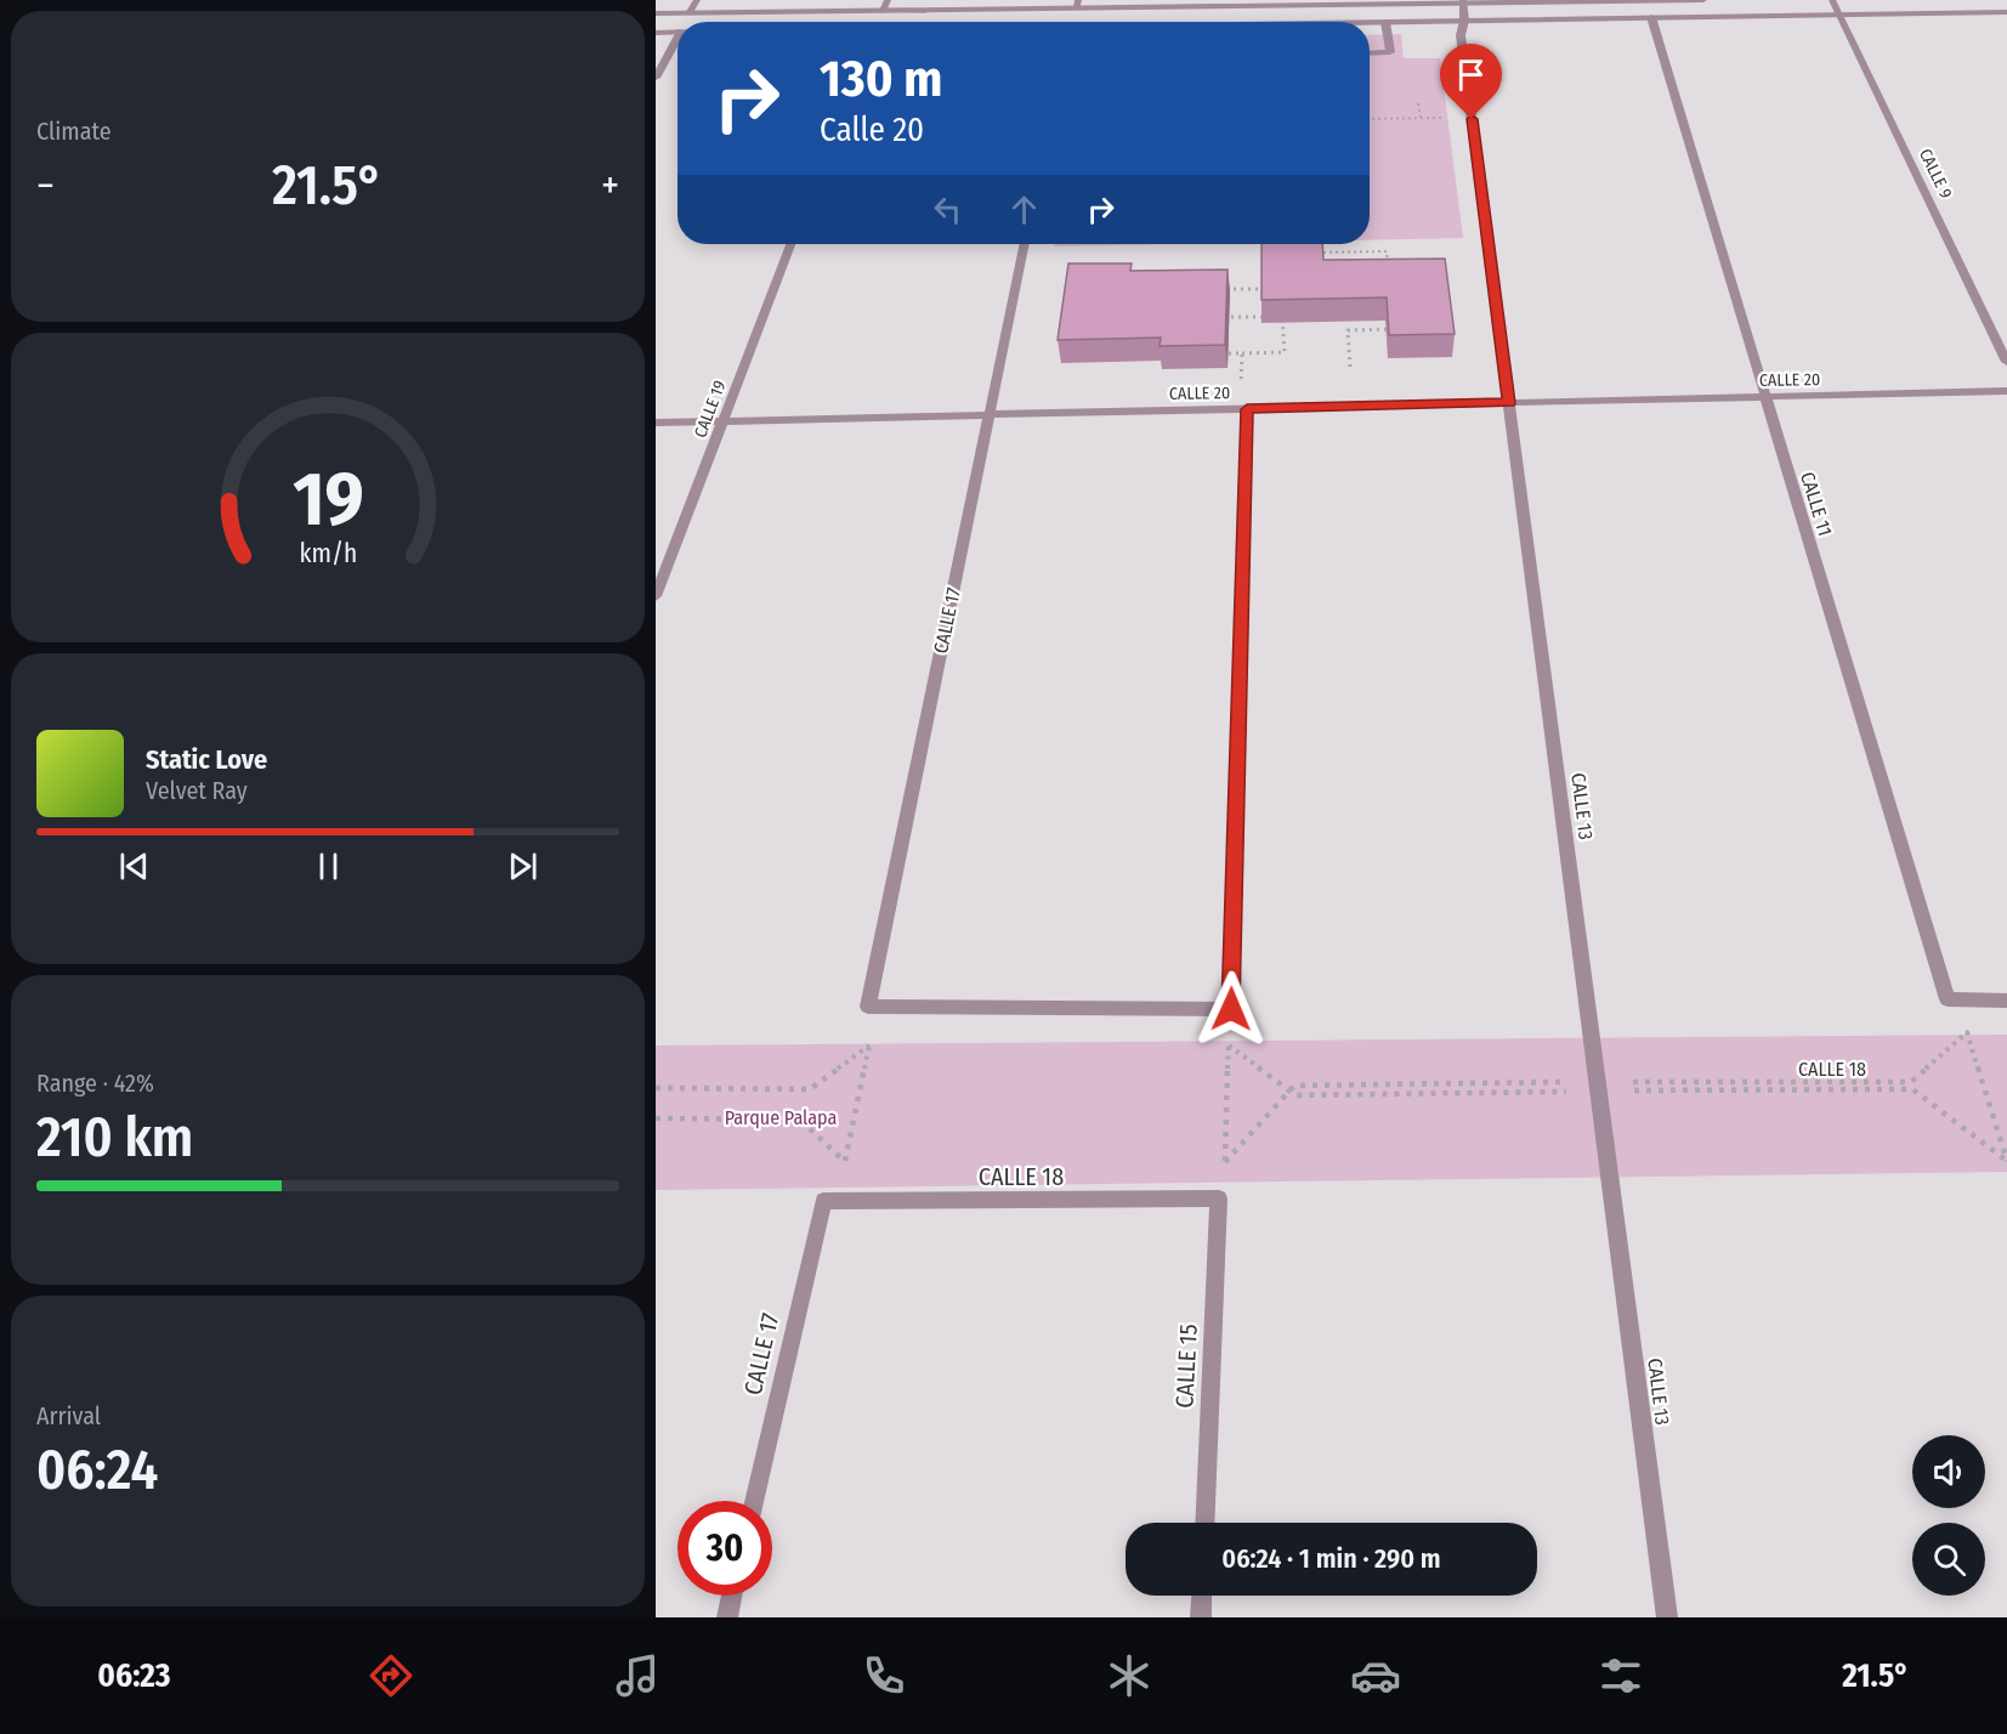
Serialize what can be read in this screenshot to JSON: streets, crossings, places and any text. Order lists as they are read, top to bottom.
{
  "streets": {
    "street": [
      "CALLE 9",
      "CALLE 20",
      "CALLE 19",
      "CALLE 11",
      "CALLE 17",
      "CALLE 13",
      "CALLE 18",
      "CALLE 15"
    ]
  },
  "crossings": [
    ["CALLE 20", "CALLE 19"],
    ["CALLE 20", "CALLE 11"],
    ["CALLE 20", "CALLE 17"],
    ["CALLE 20", "CALLE 13"],
    ["CALLE 17", "CALLE 18"],
    ["CALLE 18", "CALLE 15"]
  ],
  "parks": ["Parque Palapa"],
  "page": {
    "tile": [
      "Climate",
      ["Range · 42%", "210 km"],
      ["Arrival", "06:24"]
    ],
    "turn": ["130 m", "Calle 20"],
    "heat": ["−", "21.5°", "+"],
    "song": ["Static Love", "Velvet Ray"],
    "limit": "30",
    "trip": "06:24 · 1 min · 290 m",
    "tabs": ["06:23", "21.5°"],
    "gauge": ["19", "km/h"]
  }
}
